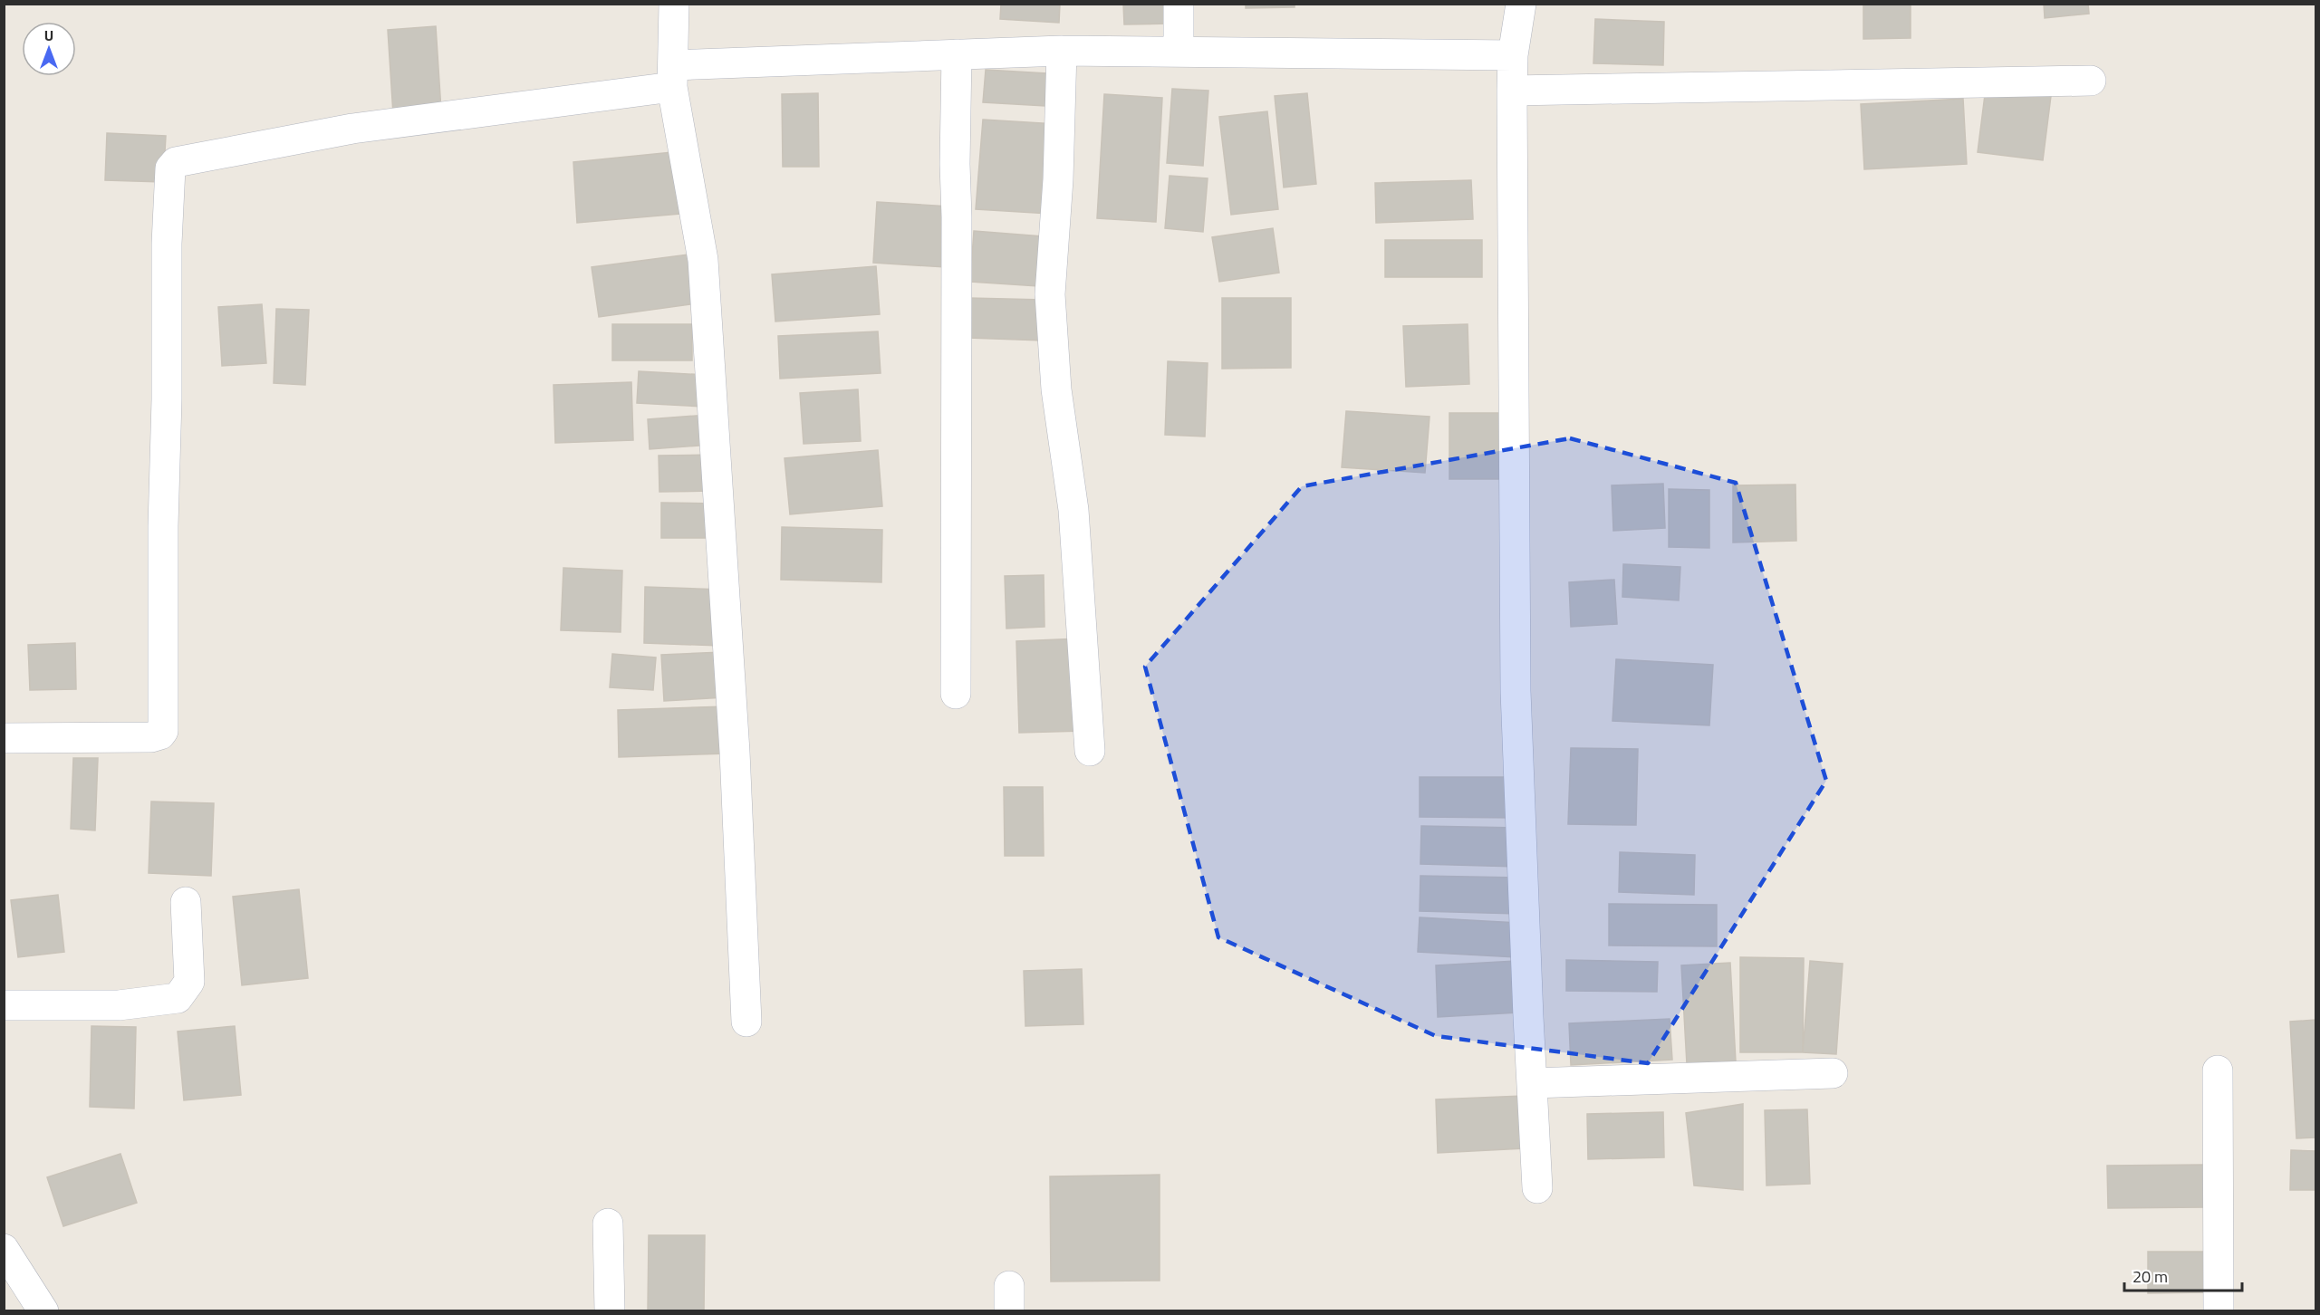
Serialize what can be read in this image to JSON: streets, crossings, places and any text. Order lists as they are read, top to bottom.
{
  "scale_bar": "20 m",
  "north": "top"
}
